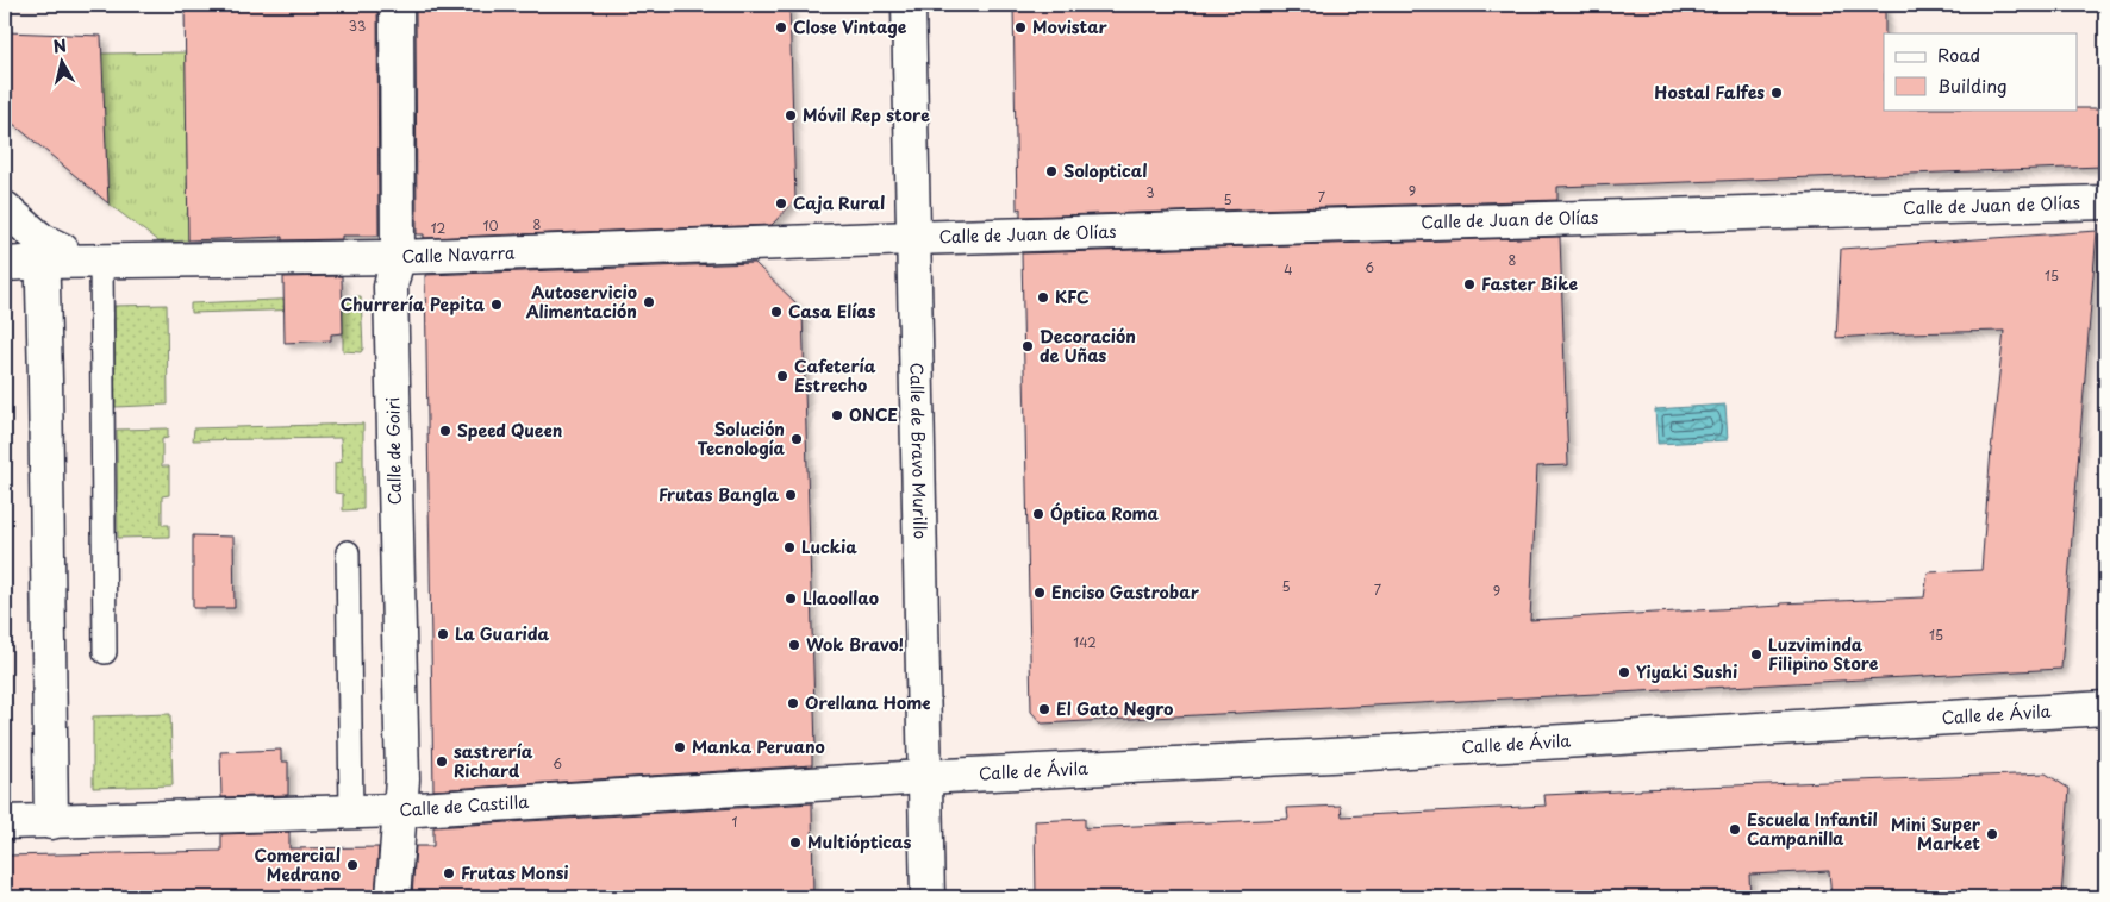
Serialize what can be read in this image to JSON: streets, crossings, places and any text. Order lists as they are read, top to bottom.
{
  "streets": {
    "street": [
      "Calle de Juan de Olías",
      "Calle Navarra",
      "Calle de Goiri",
      "Calle de Bravo Murillo",
      "Calle de Ávila",
      "Calle de Castilla"
    ]
  },
  "crossings": [
    ["Calle de Juan de Olías", "Calle Navarra"],
    ["Calle de Juan de Olías", "Calle de Bravo Murillo"],
    ["Calle Navarra", "Calle de Goiri"],
    ["Calle Navarra", "Calle de Bravo Murillo"],
    ["Calle de Goiri", "Calle de Castilla"],
    ["Calle de Bravo Murillo", "Calle de Ávila"],
    ["Calle de Bravo Murillo", "Calle de Castilla"],
    ["Calle de Ávila", "Calle de Castilla"]
  ],
  "places": [
    "Close Vintage",
    "Movistar",
    "Hostal Falfes",
    "Móvil Rep store",
    "Soloptical",
    "Caja Rural",
    "Faster Bike",
    "KFC",
    "Autoservicio Alimentación",
    "Churrería Pepita",
    "Casa Elías",
    "Decoración de Uñas",
    "Cafetería Estrecho",
    "ONCE",
    "Speed Queen",
    "Solución Tecnología",
    "Frutas Bangla",
    "Óptica Roma",
    "Luckia",
    "Enciso Gastrobar",
    "Llaoollao",
    "La Guarida",
    "Wok Bravo!",
    "Luzviminda Filipino Store",
    "Yiyaki Sushi",
    "Orellana Home",
    "El Gato Negro",
    "Manka Peruano",
    "sastrería Richard",
    "Escuela Infantil Campanilla",
    "Mini Super Market",
    "Multiópticas",
    "Comercial Medrano",
    "Frutas Monsi"
  ],
  "house_numbers": [
    "33",
    "9",
    "3",
    "7",
    "5",
    "8",
    "10",
    "12",
    "8",
    "6",
    "4",
    "15",
    "5",
    "7",
    "9",
    "15",
    "142",
    "6",
    "1"
  ],
  "legend": ["Road", "Building"],
  "north": "top"
}
